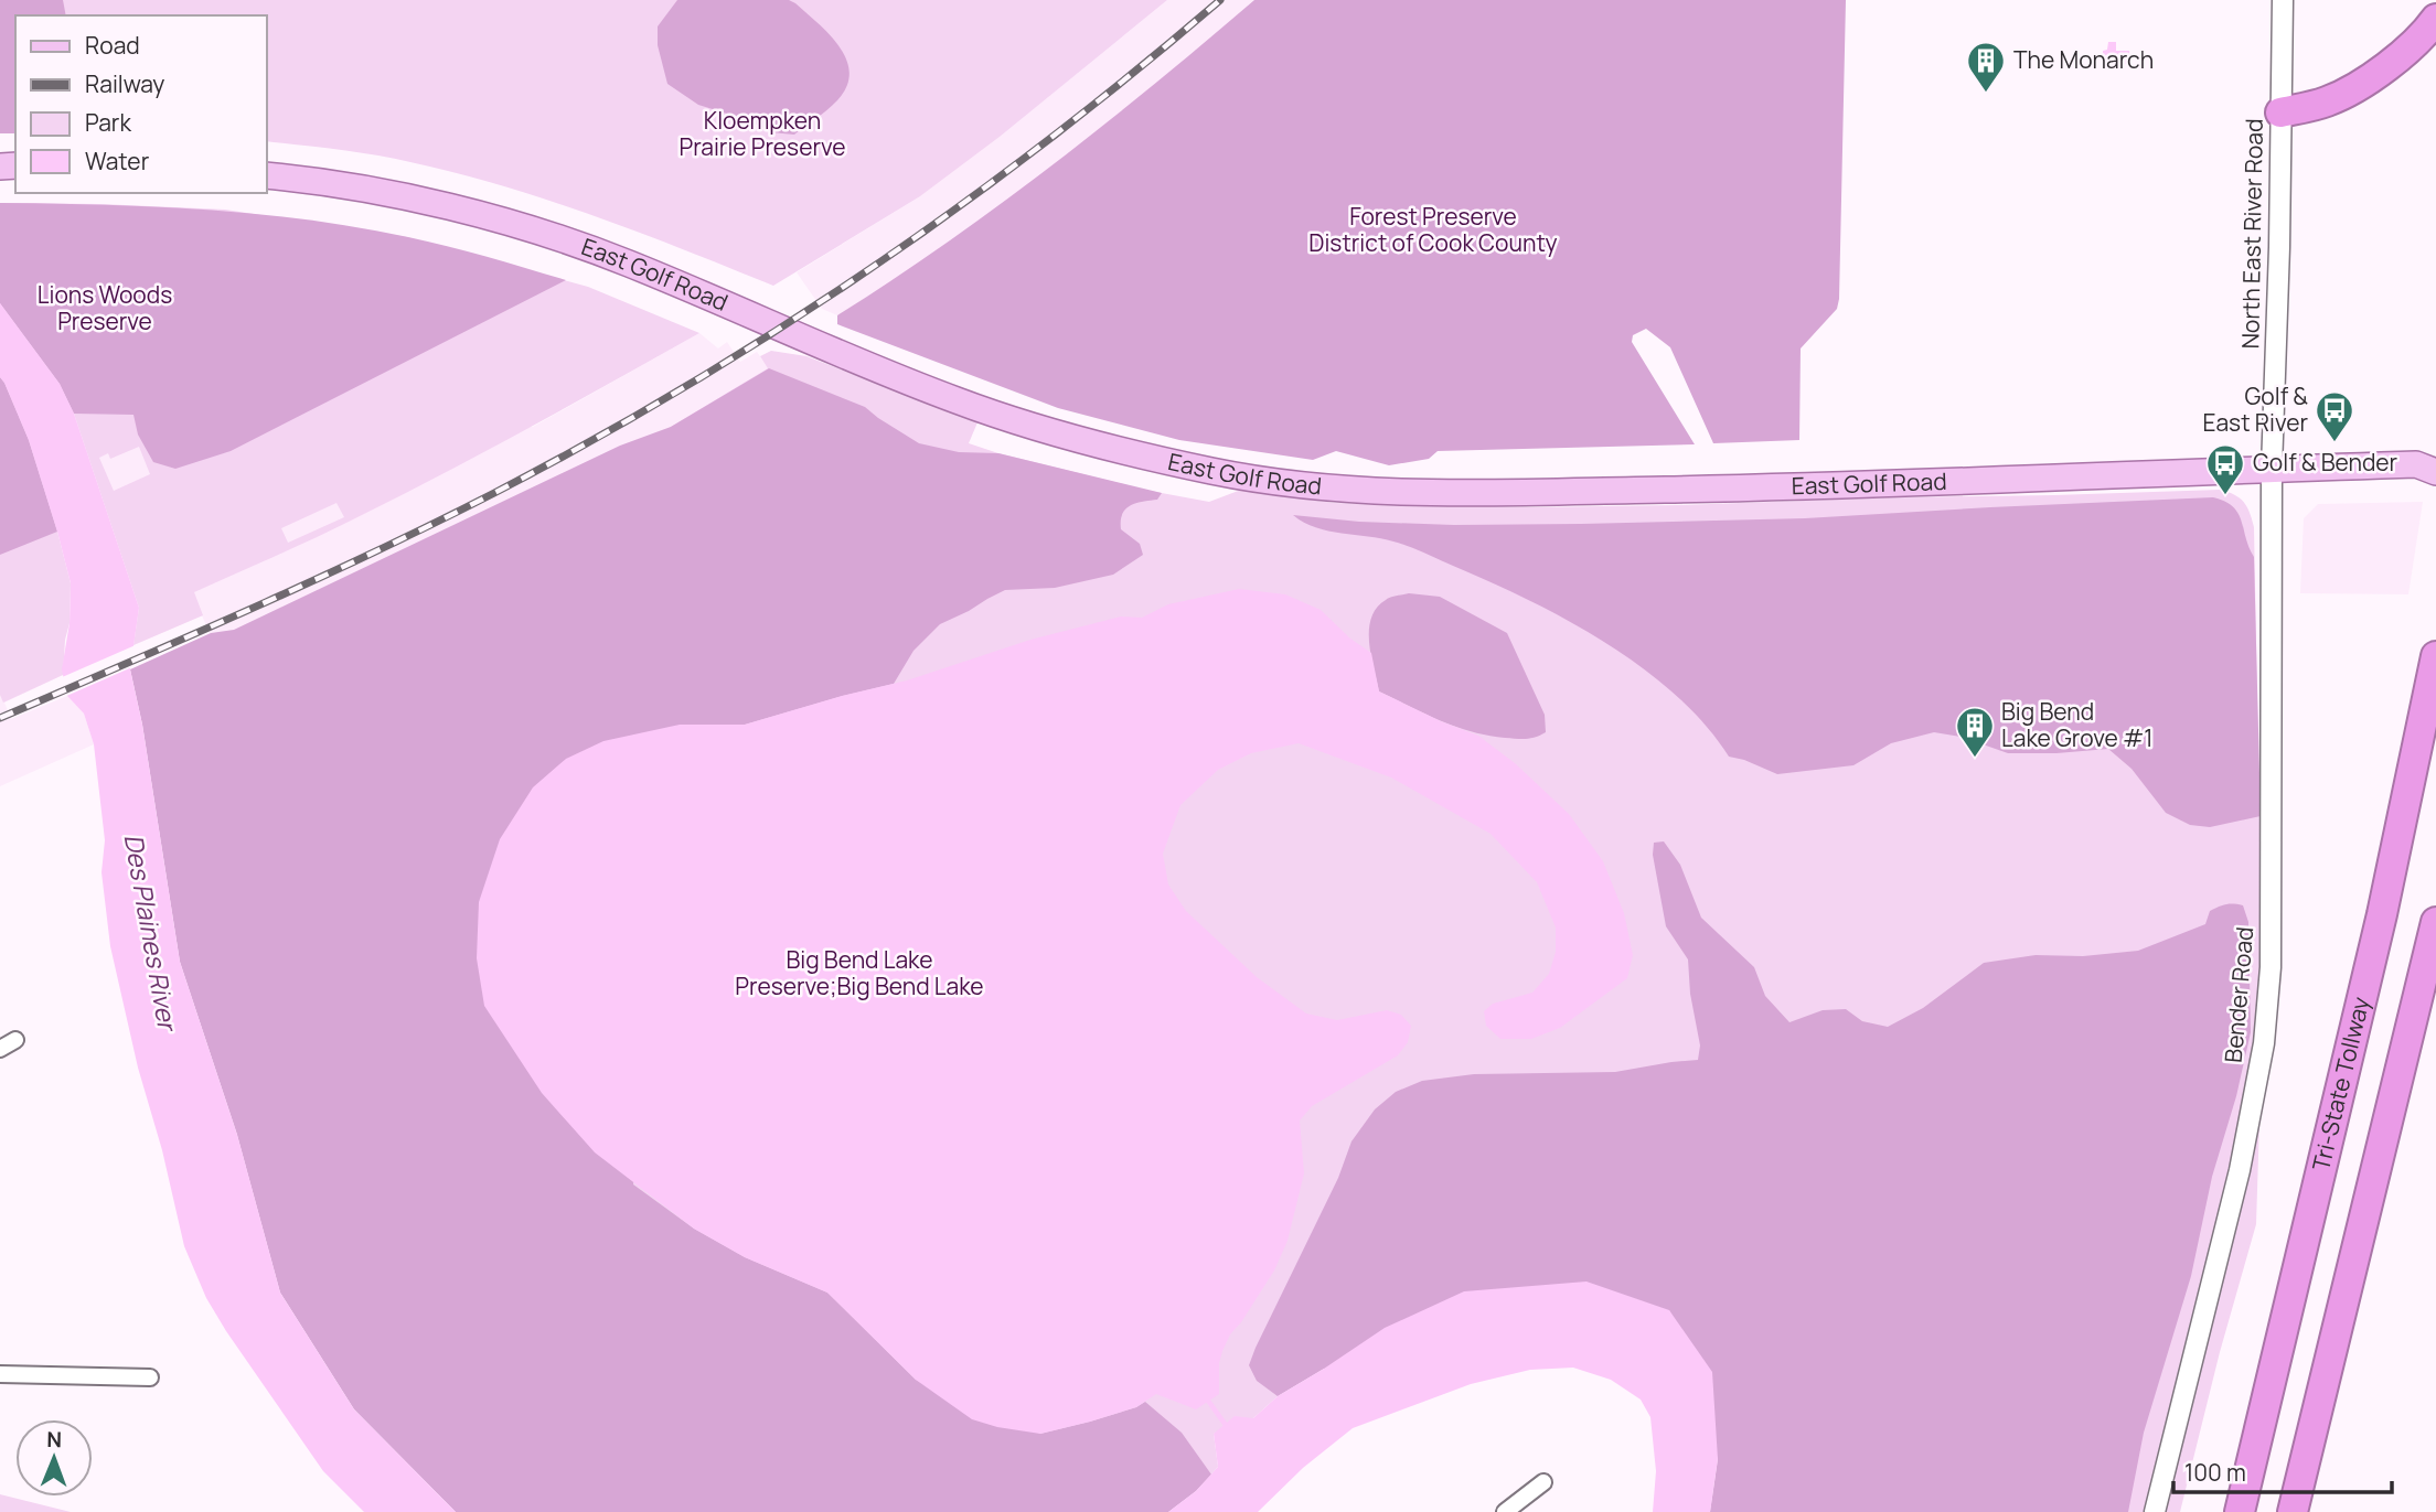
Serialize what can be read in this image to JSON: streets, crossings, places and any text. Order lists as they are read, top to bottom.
{
  "streets": {
    "highway": ["Tri-State Tollway"],
    "main road": ["East Golf Road"],
    "street": ["North East River Road", "Bender Road"]
  },
  "crossings": [
    ["North East River Road", "East Golf Road"],
    ["North East River Road", "Bender Road"],
    ["East Golf Road", "Bender Road"]
  ],
  "water": ["Des Plaines River"],
  "parks": [
    "Kloempken Prairie Preserve",
    "Forest Preserve District of Cook County",
    "Lions Woods Preserve",
    "Big Bend Lake Preserve;Big Bend Lake"
  ],
  "places": {
    "building": ["The Monarch", "Big Bend Lake Grove #1"],
    "bus stop": ["Golf & East River", "Golf & Bender"]
  },
  "legend": [
    "Road",
    "Railway",
    "Park",
    "Water"
  ],
  "scale_bar": "100 m",
  "north": "top"
}
